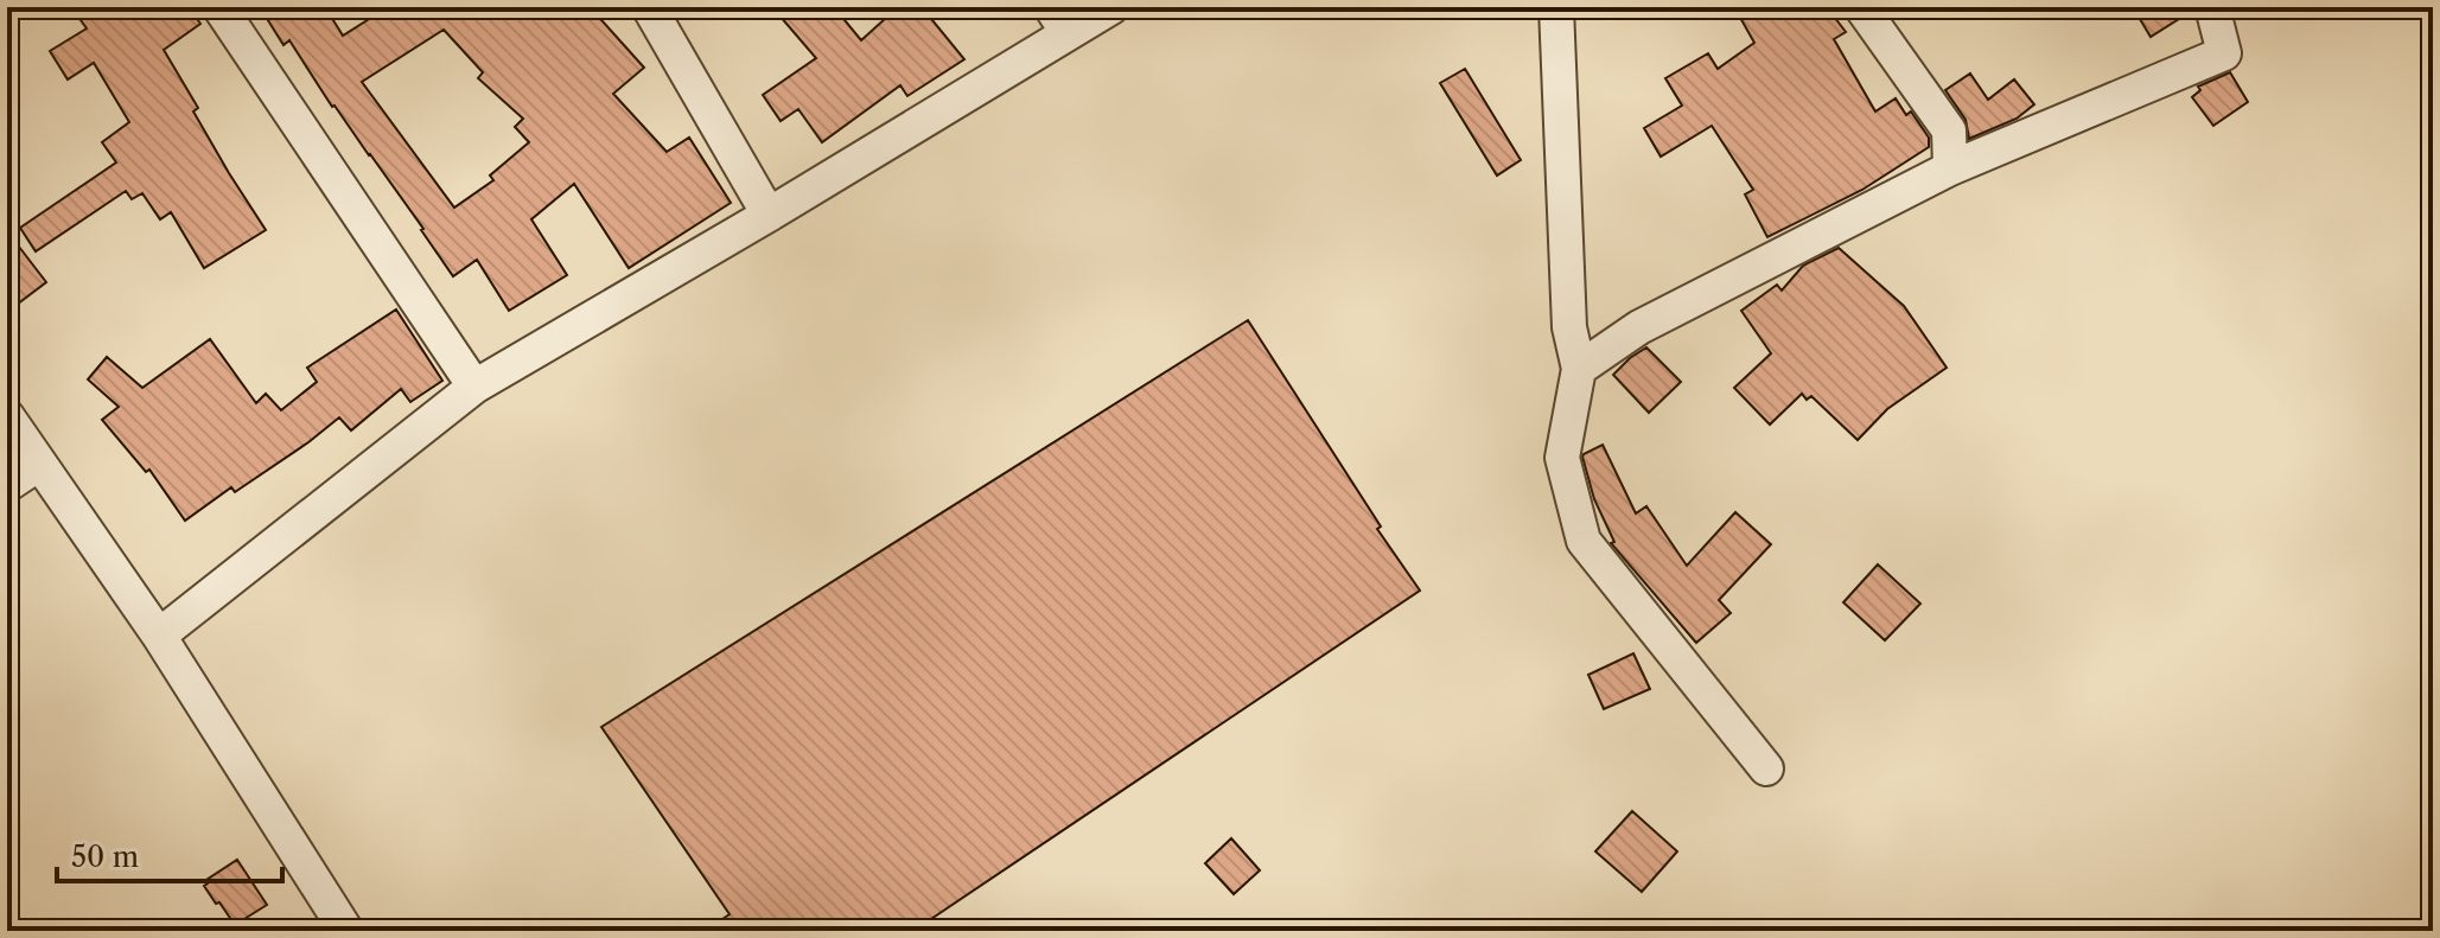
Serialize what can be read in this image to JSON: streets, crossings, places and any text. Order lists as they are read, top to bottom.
{
  "scale_bar": "50 m"
}
